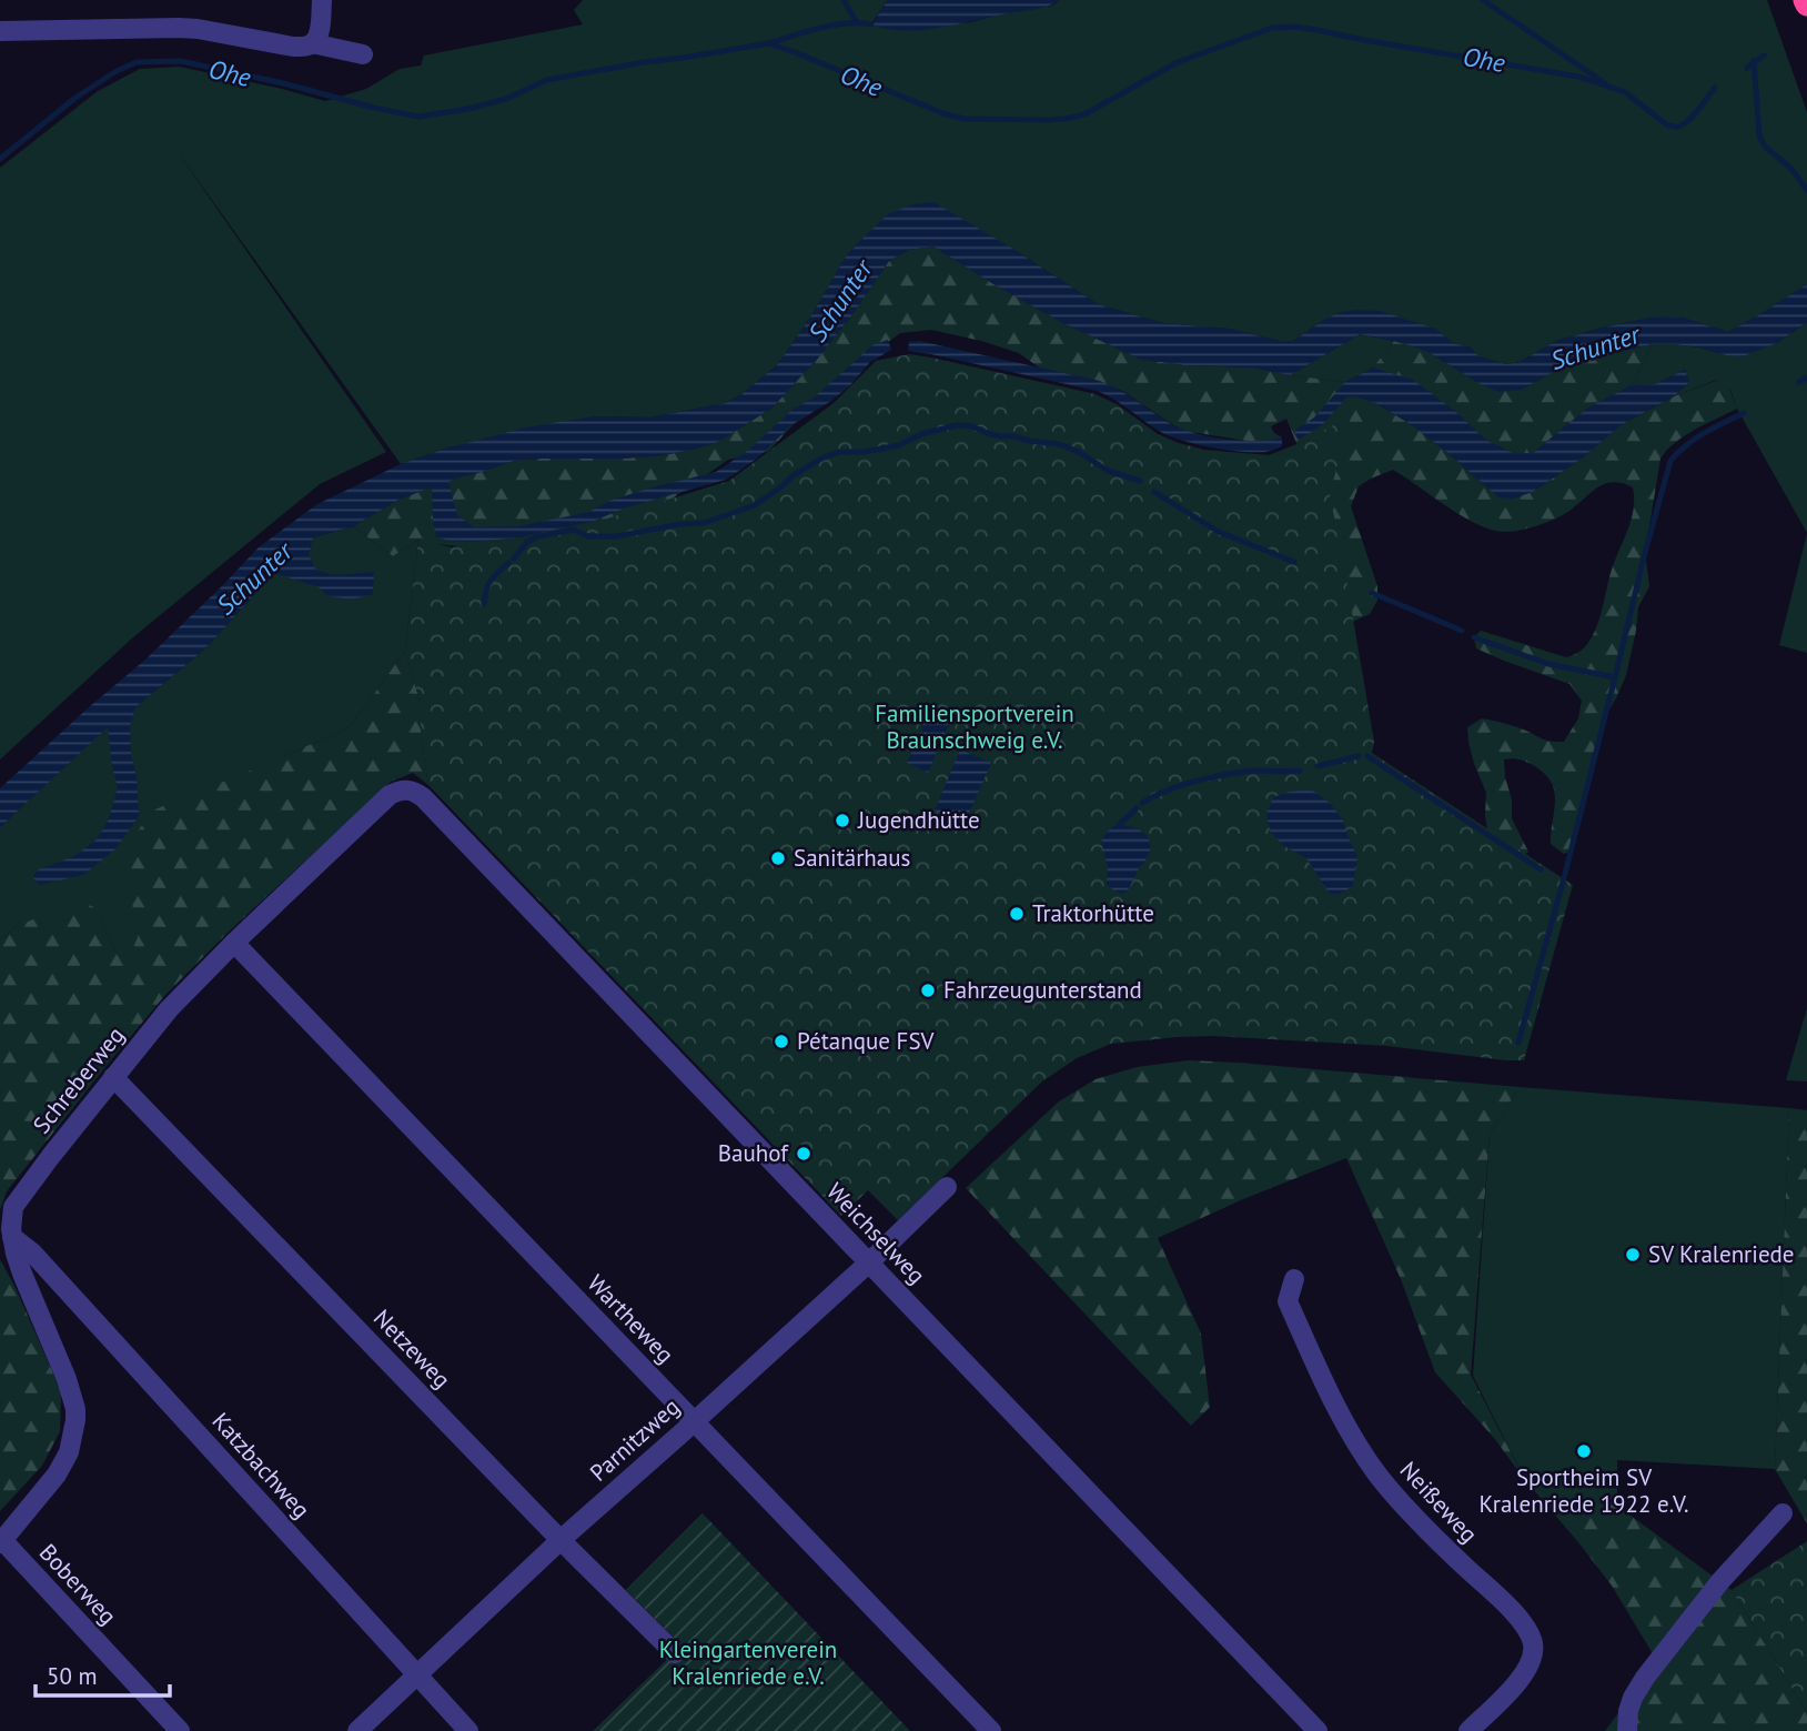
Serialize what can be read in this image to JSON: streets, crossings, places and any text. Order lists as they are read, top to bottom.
{
  "streets": {
    "street": [
      "Schreberweg",
      "Weichselweg",
      "Wartheweg",
      "Netzeweg",
      "Parnitzweg",
      "Katzbachweg",
      "Neißeweg",
      "Boberweg"
    ]
  },
  "crossings": [
    ["Schreberweg", "Weichselweg"],
    ["Schreberweg", "Wartheweg"],
    ["Schreberweg", "Netzeweg"],
    ["Schreberweg", "Katzbachweg"],
    ["Schreberweg", "Boberweg"],
    ["Weichselweg", "Parnitzweg"],
    ["Wartheweg", "Parnitzweg"],
    ["Netzeweg", "Parnitzweg"],
    ["Parnitzweg", "Katzbachweg"]
  ],
  "water": ["Ohe", "Schunter"],
  "parks": ["Familiensportverein Braunschweig e.V.", "Kleingartenverein Kralenriede e.V."],
  "places": [
    "Jugendhütte",
    "Sanitärhaus",
    "Traktorhütte",
    "Fahrzeugunterstand",
    "Pétanque FSV",
    "Bauhof",
    "SV Kralenriede",
    "Sportheim SV Kralenriede 1922 e.V."
  ],
  "scale_bar": "50 m"
}
